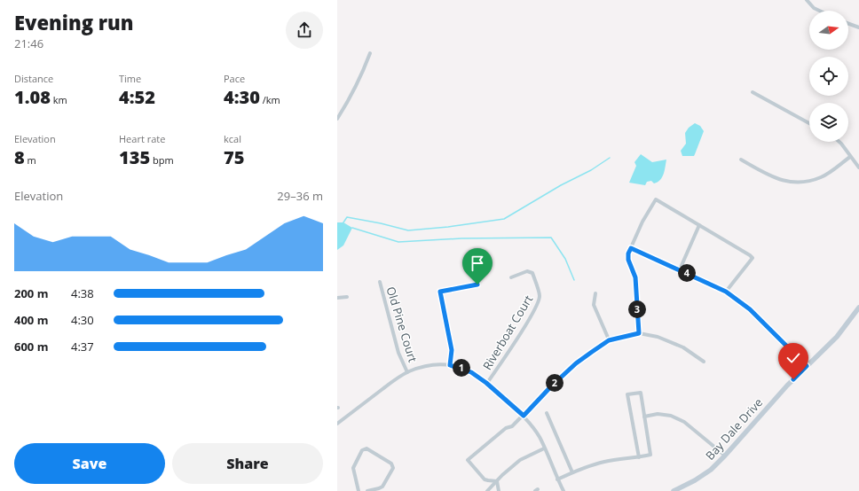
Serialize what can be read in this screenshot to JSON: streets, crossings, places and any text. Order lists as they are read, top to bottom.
{
  "streets": {
    "street": ["Old Pine Court", "Riverboat Court", "Bay Dale Drive"]
  },
  "north": "right",
  "page": {
    "heading": ["Evening run", "21:46"],
    "stats": [
      ["Distance", "1.08 km"],
      ["Time", "4:52"],
      ["Pace", "4:30 /km"],
      ["Elevation", "8 m"],
      ["Heart rate", "135 bpm"],
      ["kcal", "75"]
    ],
    "chart": ["Elevation", "29–36 m"],
    "pins": [
      "4",
      "3",
      "1",
      "2"
    ],
    "list": [
      {
        "name": "200 m",
        "note": "4:38"
      },
      {
        "name": "400 m",
        "note": "4:30"
      },
      {
        "name": "600 m",
        "note": "4:37"
      }
    ],
    "buttons": ["Save", "Share"]
  }
}
